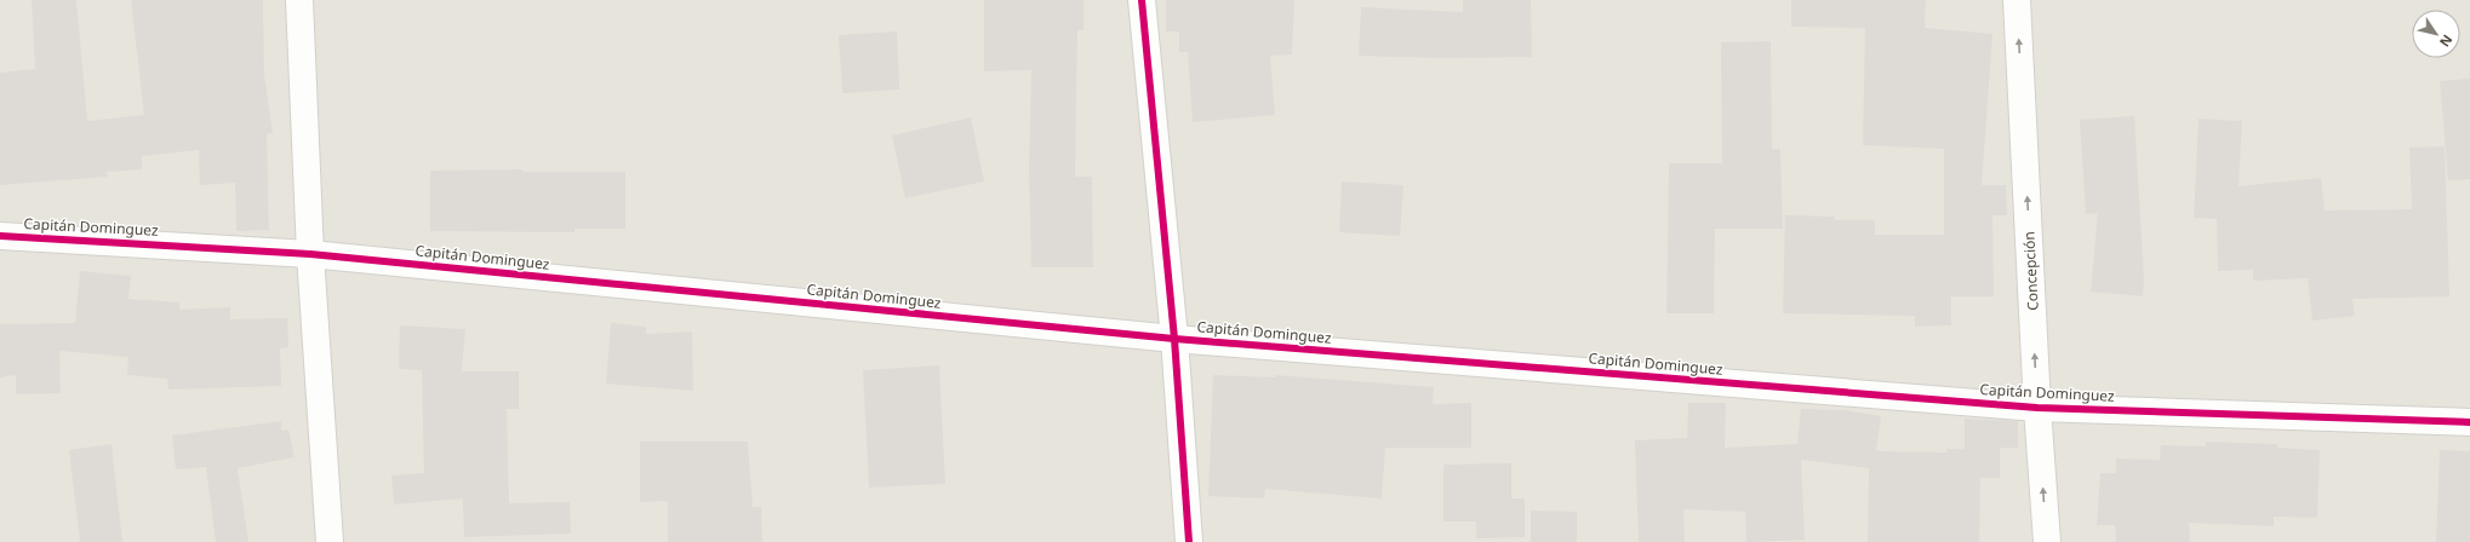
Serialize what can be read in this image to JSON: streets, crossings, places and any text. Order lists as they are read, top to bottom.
{
  "streets": {
    "street": ["Capitán Dominguez", "Concepción"]
  },
  "crossings": [
    ["Capitán Dominguez", "Concepción"]
  ],
  "one_way": ["Concepción"],
  "north": "bottom right"
}
